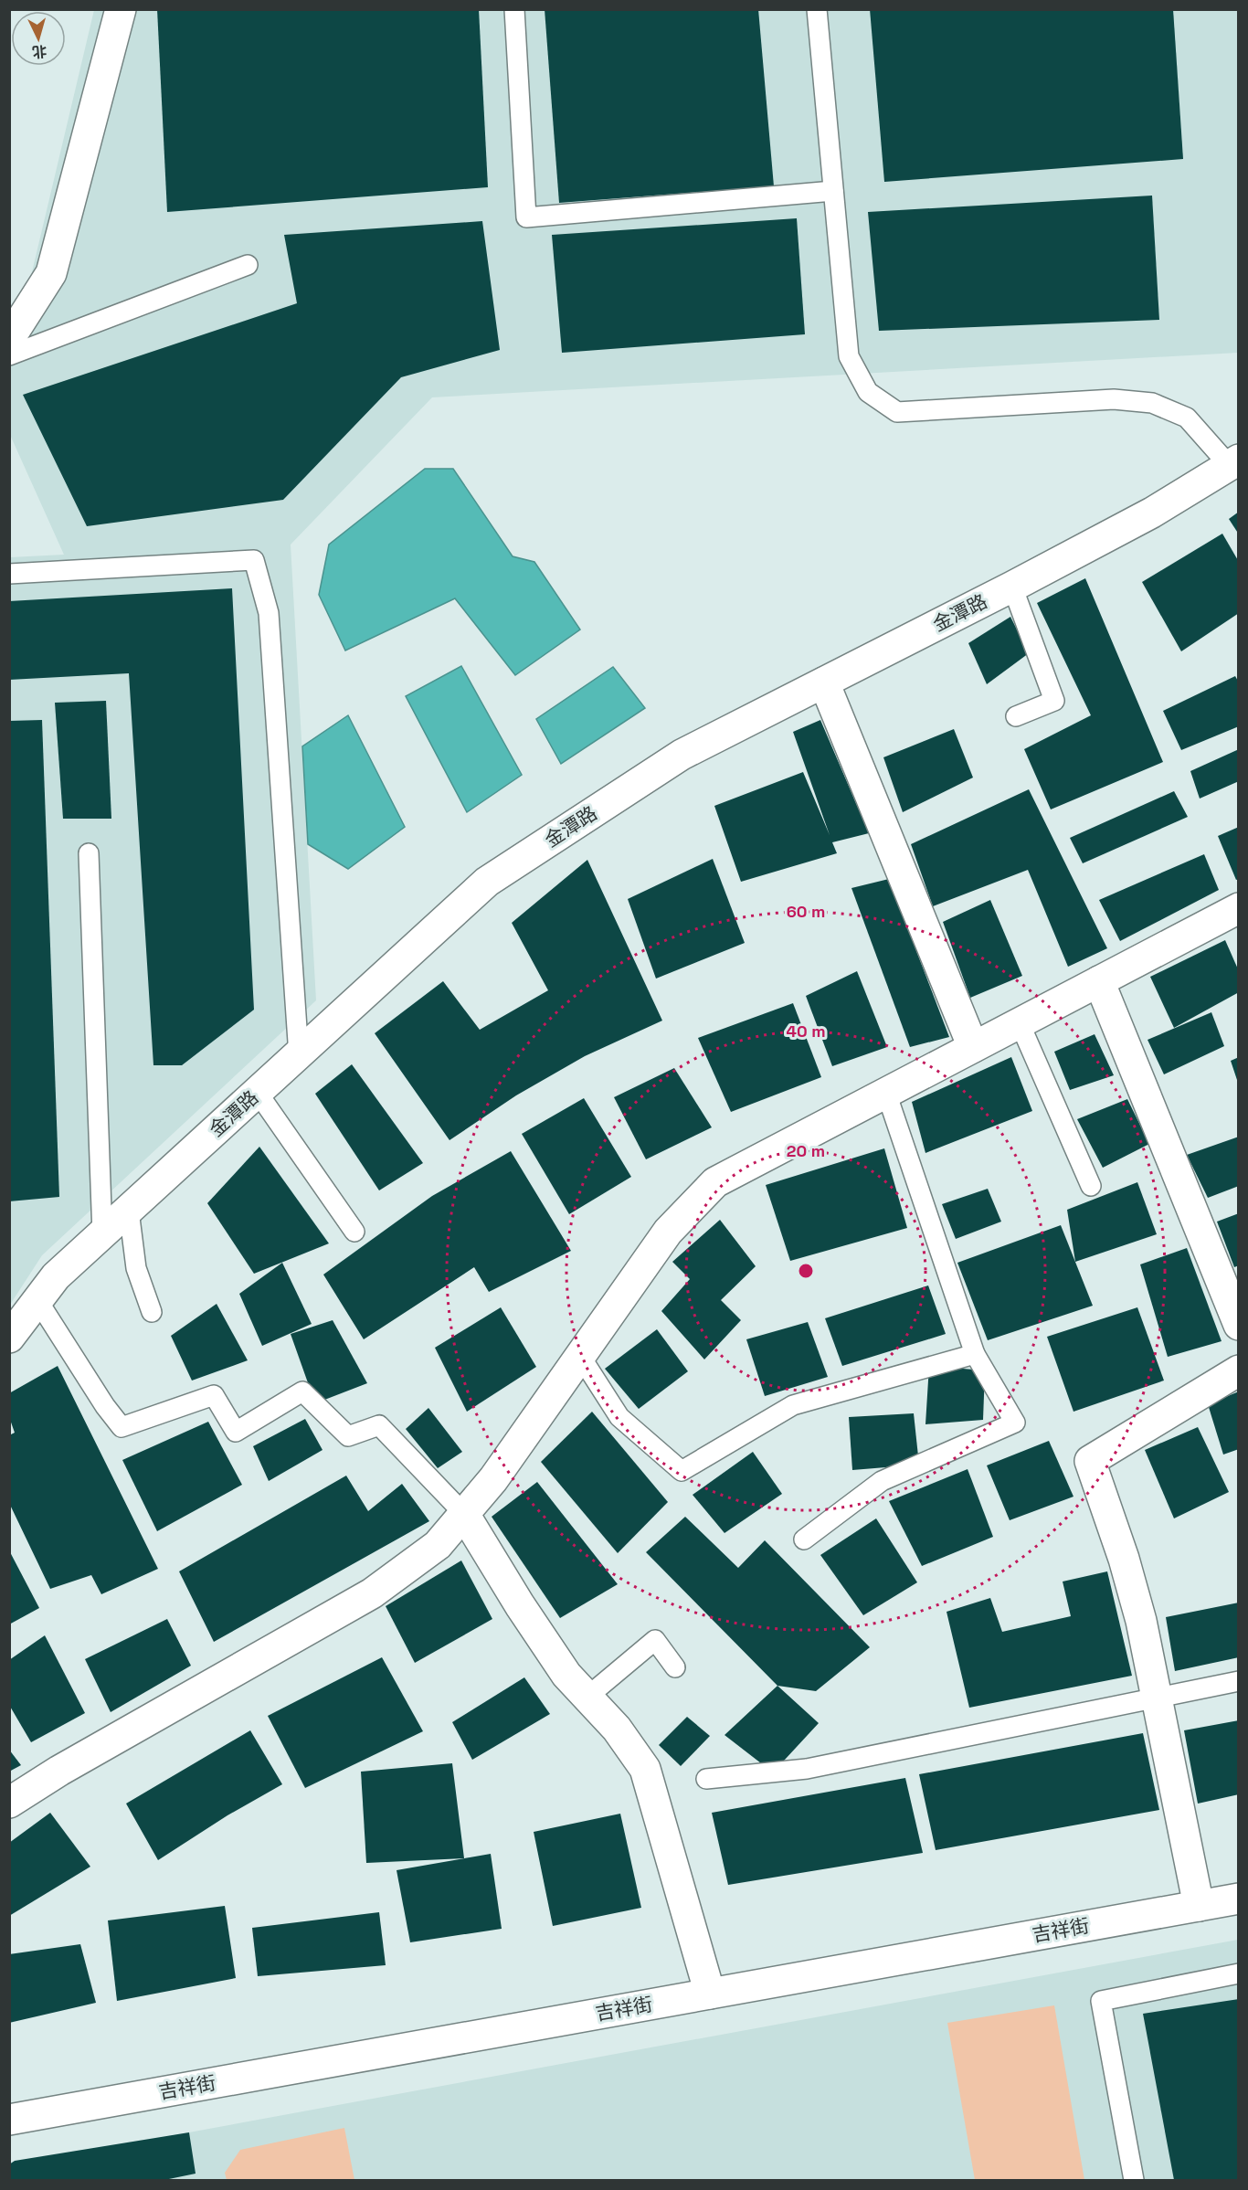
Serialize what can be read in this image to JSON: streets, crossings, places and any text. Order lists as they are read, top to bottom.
{
  "streets": {
    "street": ["金潭路", "吉祥街"]
  },
  "north": "bottom",
  "rings": ["60 m", "40 m", "20 m"]
}
